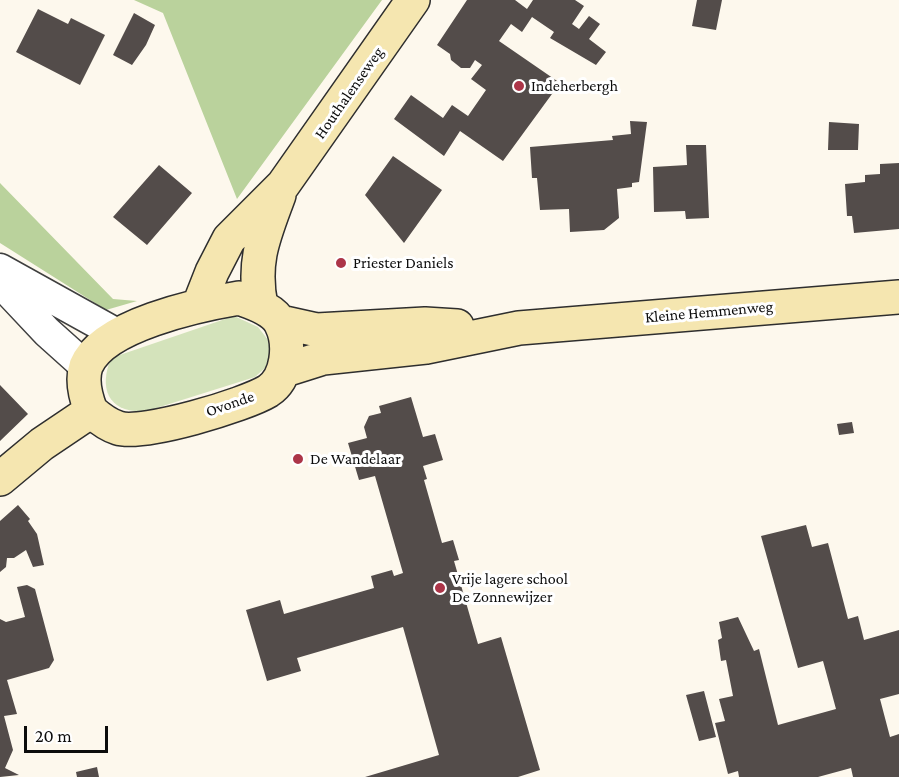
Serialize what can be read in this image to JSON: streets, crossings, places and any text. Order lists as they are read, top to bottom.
{
  "streets": {
    "street": ["Houthalenseweg", "Kleine Hemmenweg", "Ovonde"]
  },
  "crossings": [
    ["Houthalenseweg", "Kleine Hemmenweg"],
    ["Kleine Hemmenweg", "Ovonde"]
  ],
  "places": [
    "Indeherbergh",
    "Priester Daniels",
    "De Wandelaar",
    "Vrije lagere school De Zonnewijzer"
  ],
  "scale_bar": "20 m"
}
